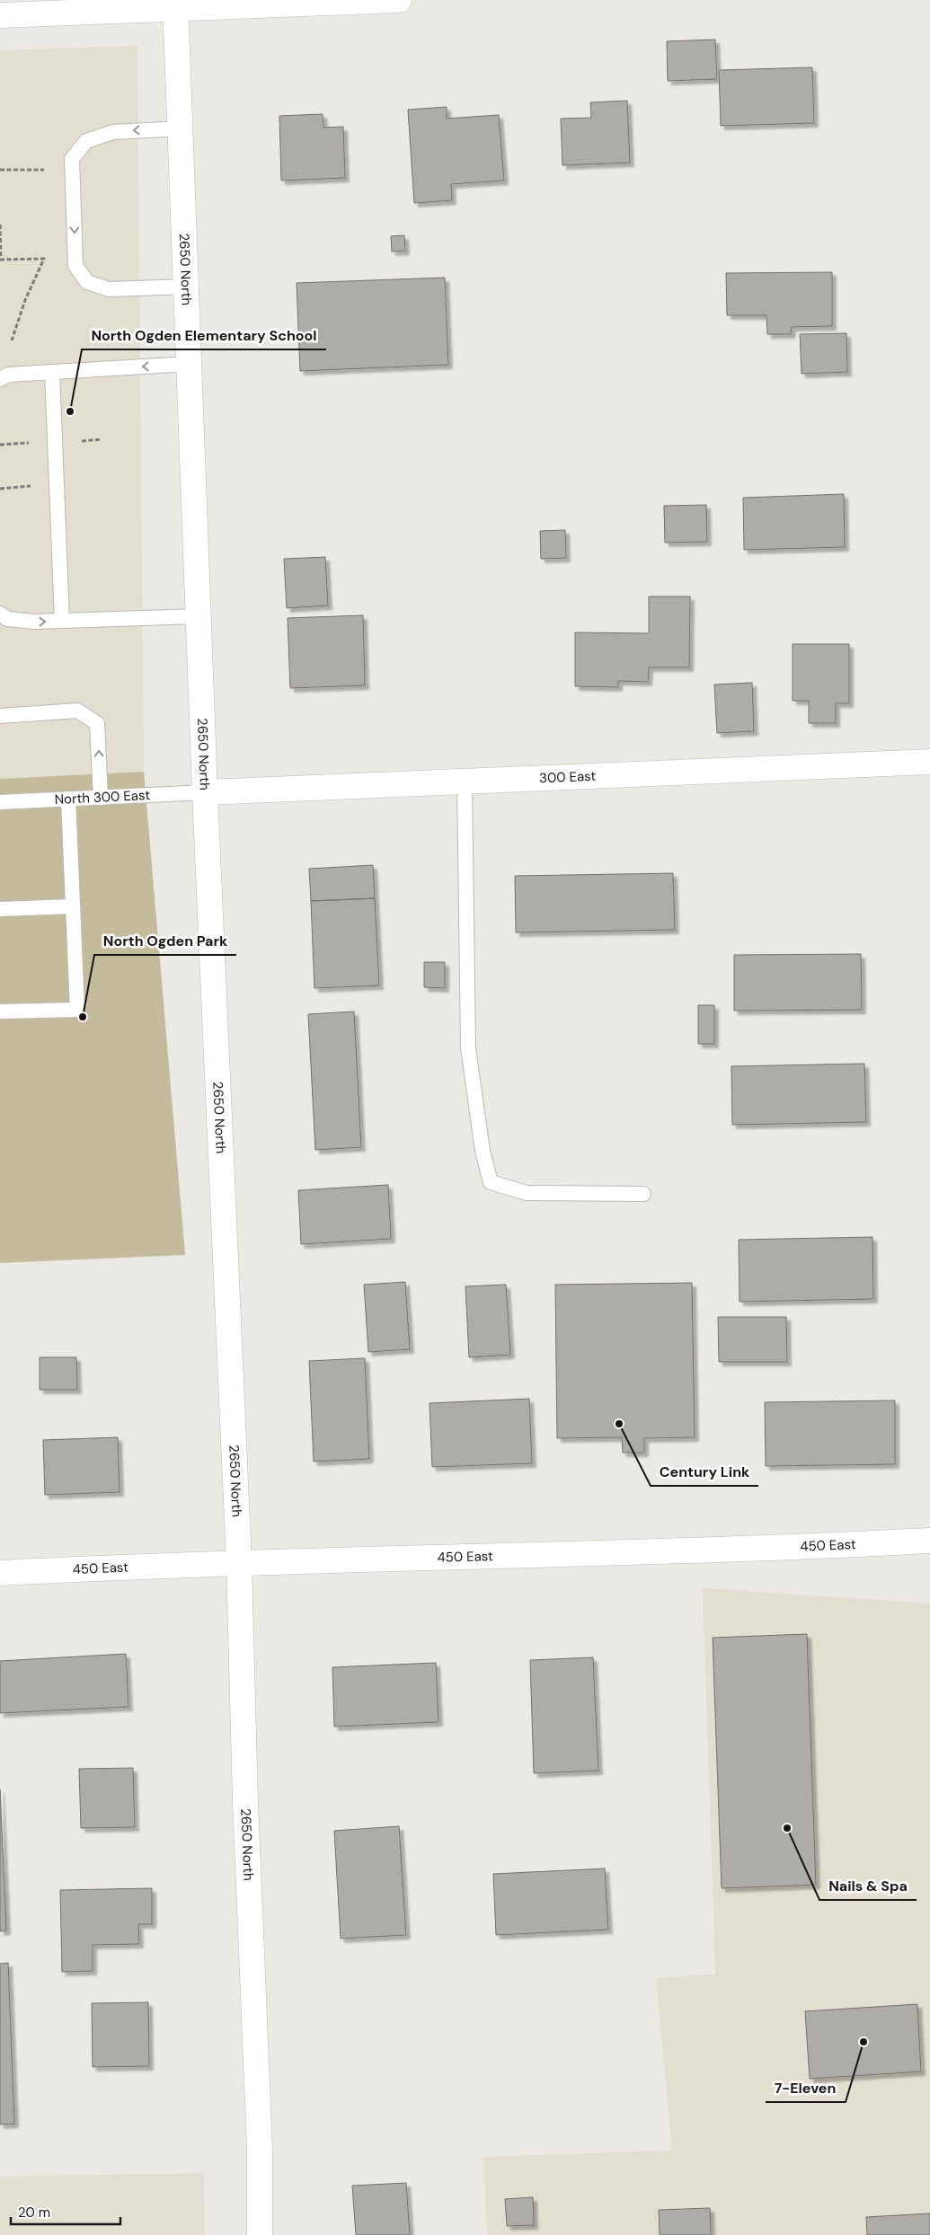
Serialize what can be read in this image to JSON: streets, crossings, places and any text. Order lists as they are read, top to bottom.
{
  "streets": {
    "street": ["2650 North", "300 East", "450 East"],
    "lane": ["North 300 East"]
  },
  "crossings": [
    ["2650 North", "300 East"],
    ["2650 North", "North 300 East"],
    ["2650 North", "450 East"],
    ["300 East", "North 300 East"]
  ],
  "places": [
    "North Ogden Elementary School",
    "North Ogden Park",
    "Century Link",
    "Nails & Spa",
    "7-Eleven"
  ],
  "scale_bar": "20 m"
}
